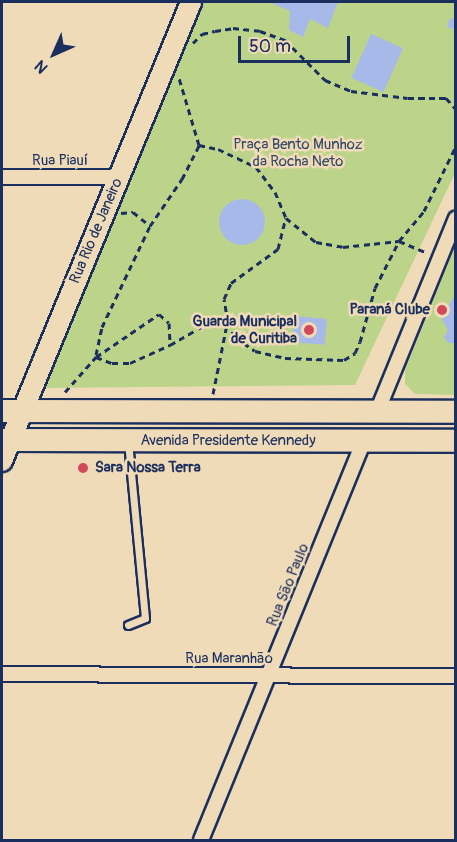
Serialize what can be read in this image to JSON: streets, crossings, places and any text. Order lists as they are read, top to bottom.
{
  "streets": {
    "main road": ["Avenida Presidente Kennedy"],
    "street": [
      "Rua Piauí",
      "Rua Rio de Janeiro",
      "Rua São Paulo",
      "Rua Maranhão"
    ]
  },
  "crossings": [
    ["Rua Piauí", "Rua Rio de Janeiro"],
    ["Rua Rio de Janeiro", "Avenida Presidente Kennedy"],
    ["Avenida Presidente Kennedy", "Rua São Paulo"],
    ["Rua São Paulo", "Rua Maranhão"]
  ],
  "parks": ["Praça Bento Munhoz da Rocha Neto"],
  "places": ["Paraná Clube", "Guarda Municipal de Curitiba", "Sara Nossa Terra"],
  "scale_bar": "50 m",
  "north": "bottom left"
}
